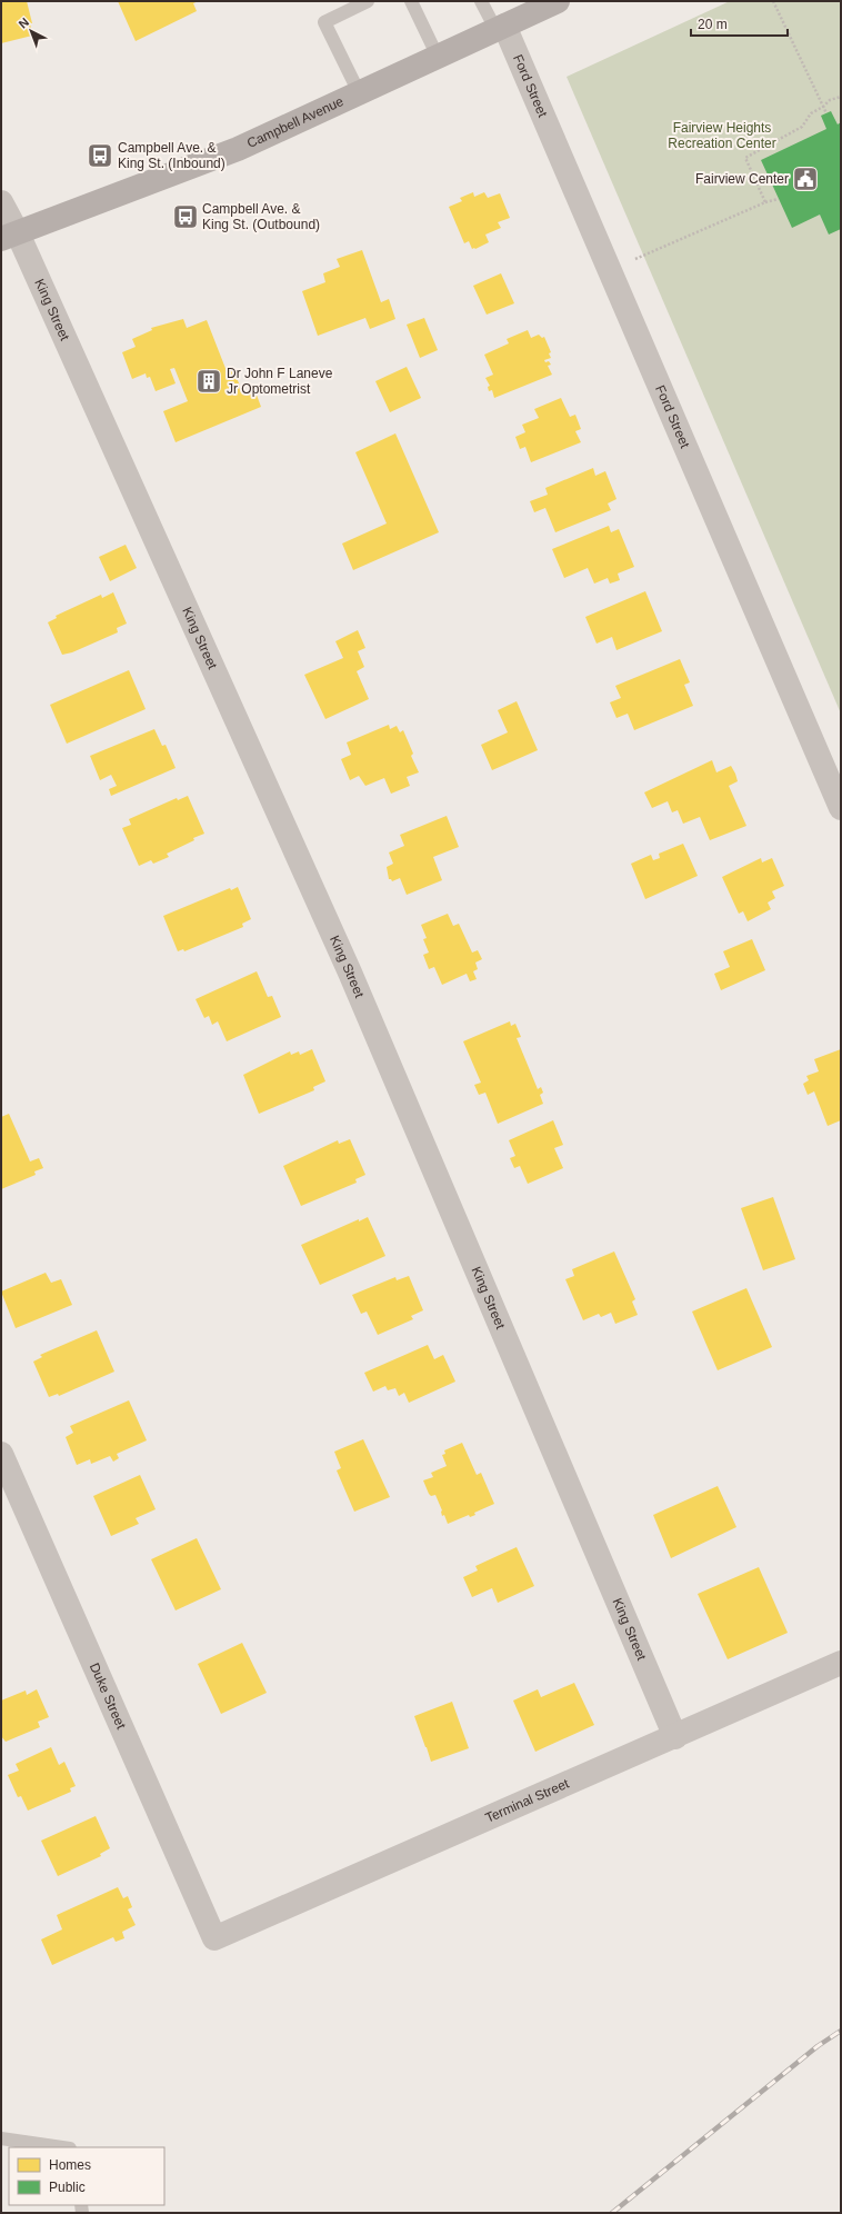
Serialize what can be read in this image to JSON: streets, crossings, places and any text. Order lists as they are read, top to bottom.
{
  "streets": {
    "main road": ["Campbell Avenue"],
    "street": [
      "Ford Street",
      "King Street",
      "Duke Street",
      "Terminal Street"
    ]
  },
  "crossings": [
    ["Ford Street", "Campbell Avenue"],
    ["Campbell Avenue", "King Street"],
    ["King Street", "Terminal Street"],
    ["Duke Street", "Terminal Street"]
  ],
  "parks": ["Fairview Heights Recreation Center"],
  "places": {
    "bus stop": ["Campbell Ave. & King St. (Inbound)", "Campbell Ave. & King St. (Outbound)"],
    "public building": ["Fairview Center"],
    "building": ["Dr John F Laneve Jr Optometrist"]
  },
  "legend": ["Homes", "Public"],
  "scale_bar": "20 m",
  "north": "top left"
}
